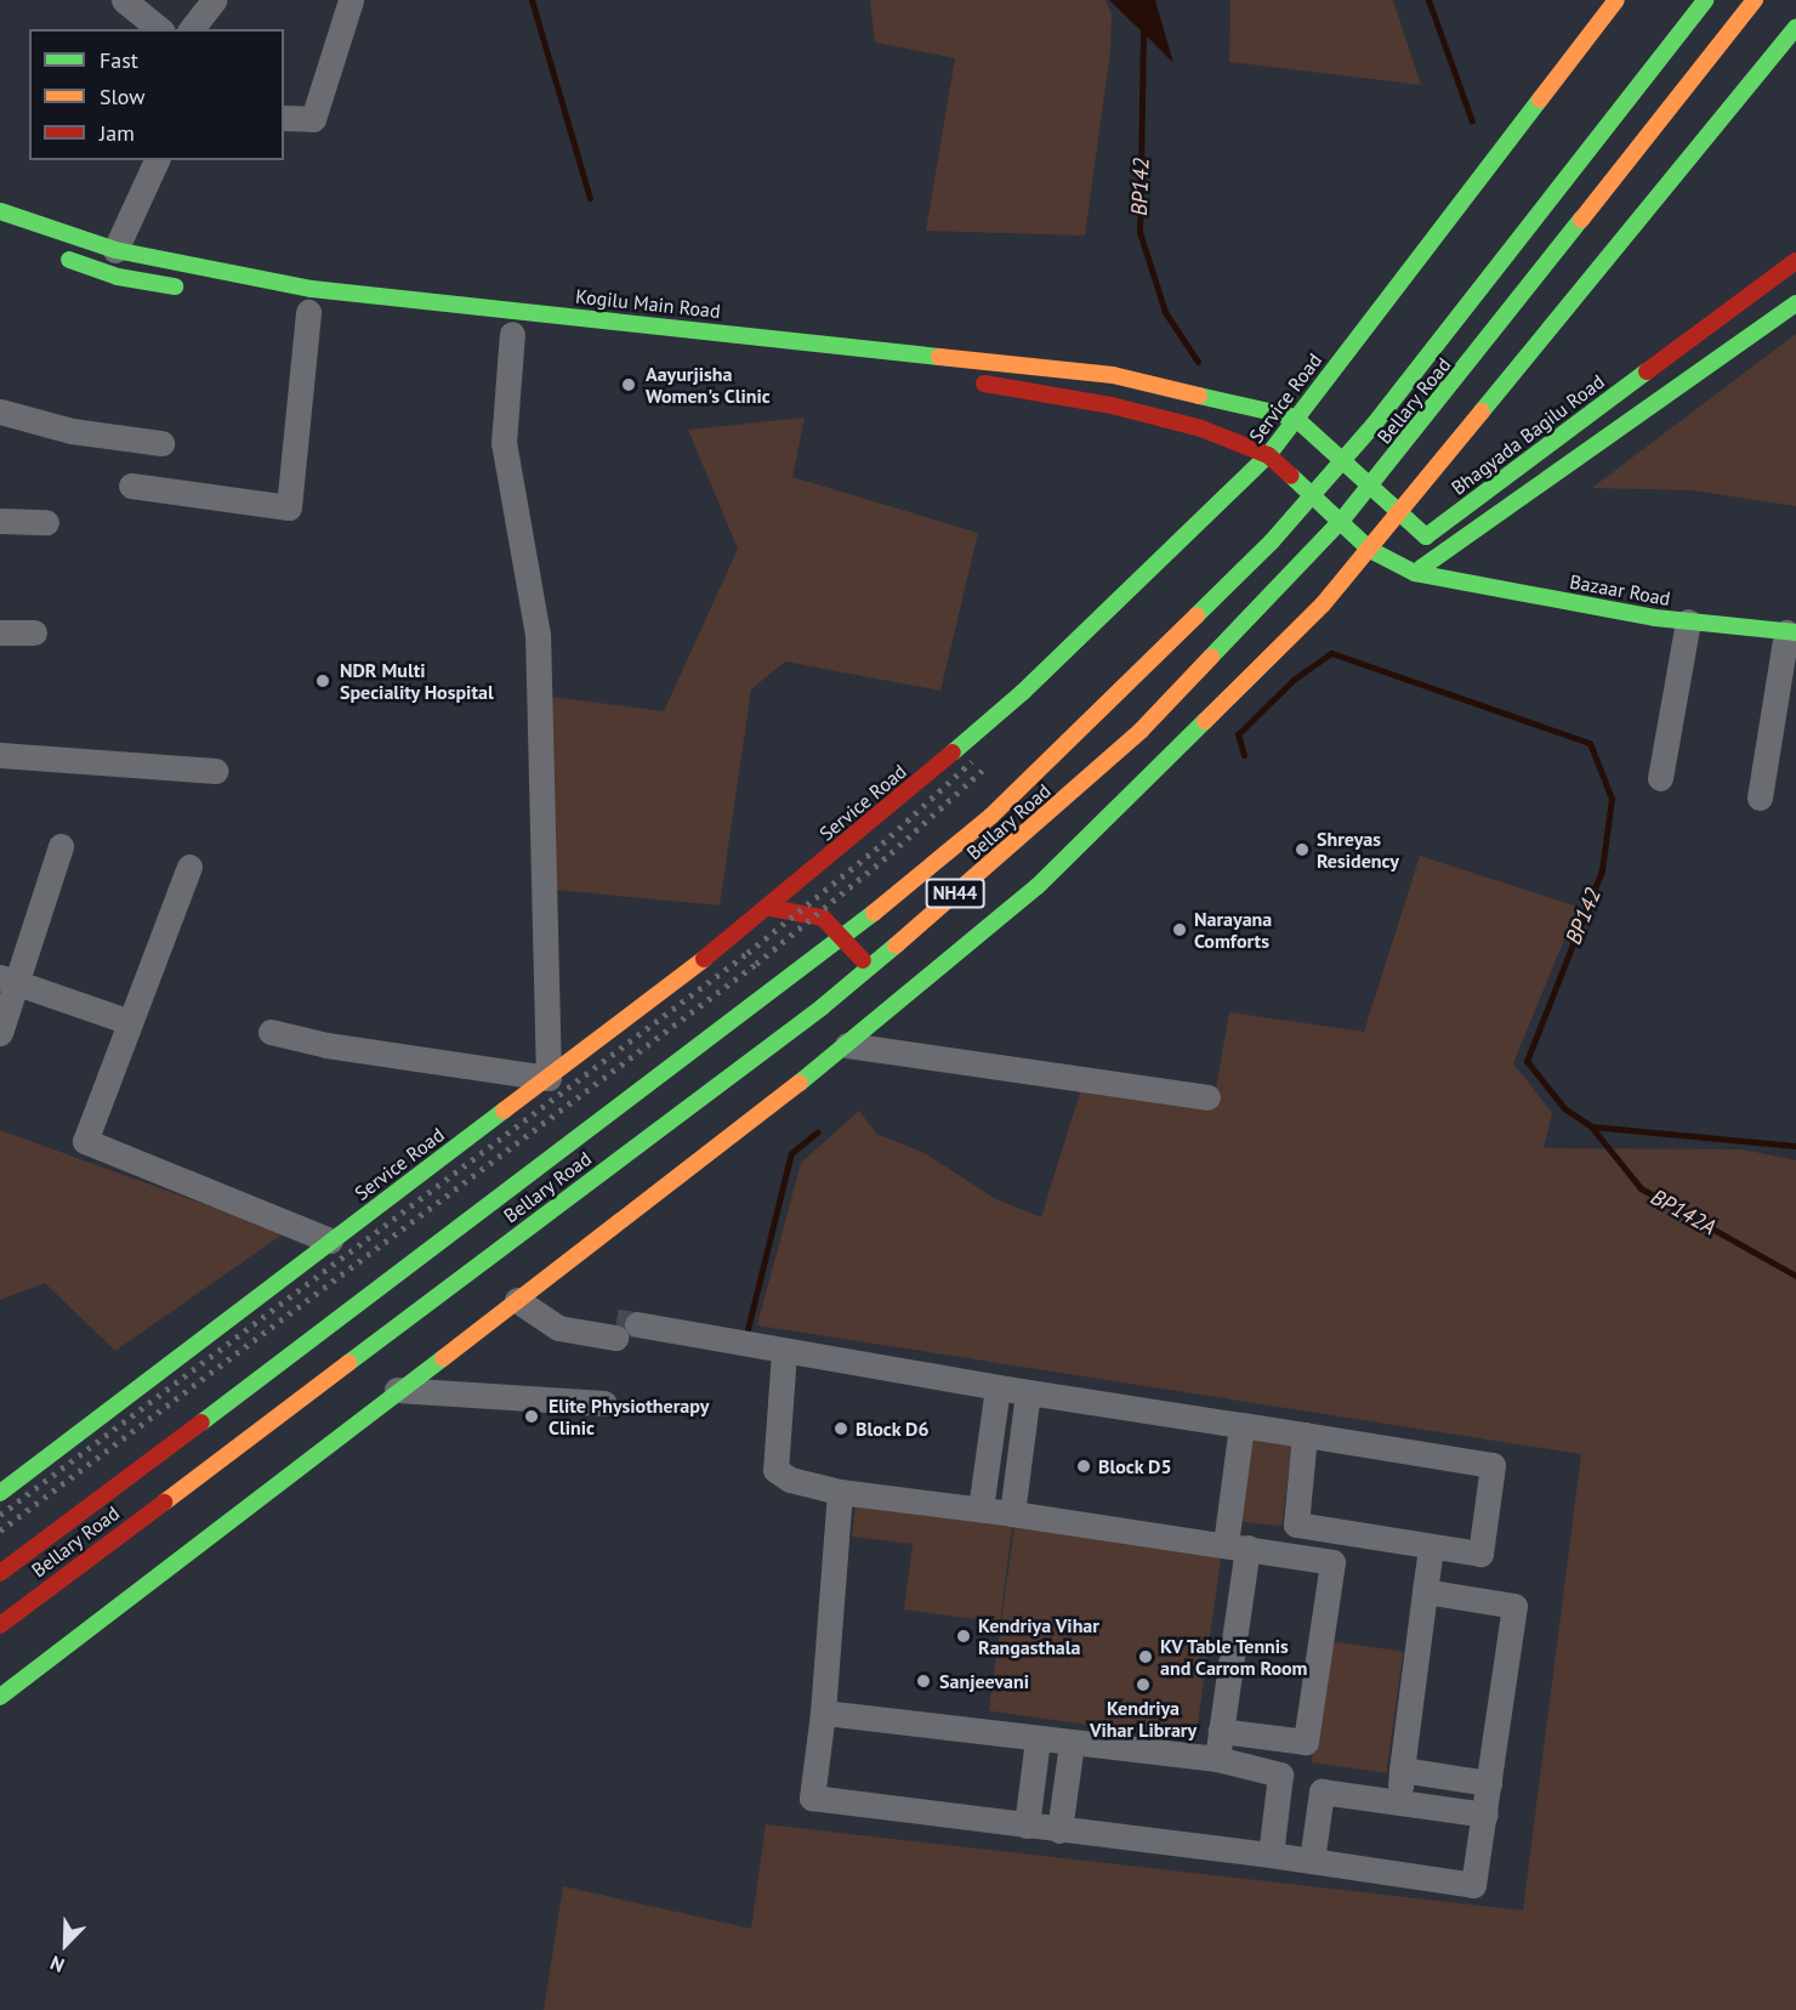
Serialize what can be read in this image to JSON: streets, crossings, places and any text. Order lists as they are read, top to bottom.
{
  "streets": {
    "main road": [
      "Kogilu Main Road",
      "Service Road",
      "Bellary Road",
      "Bhagyada Bagilu Road",
      "Bazaar Road",
      "NH44"
    ]
  },
  "crossings": [
    ["Kogilu Main Road", "Service Road"],
    ["Bhagyada Bagilu Road", "Bazaar Road"]
  ],
  "water": ["BP142", "BP142A"],
  "places": [
    "Aayurjisha Women's Clinic",
    "NDR Multi Speciality Hospital",
    "Shreyas Residency",
    "Narayana Comforts",
    "Elite Physiotherapy Clinic",
    "Block D6",
    "Block D5",
    "Kendriya Vihar Rangasthala",
    "KV Table Tennis and Carrom Room",
    "Sanjeevani",
    "Kendriya Vihar Library"
  ],
  "legend": ["Fast", "Slow", "Jam"],
  "north": "bottom left"
}
